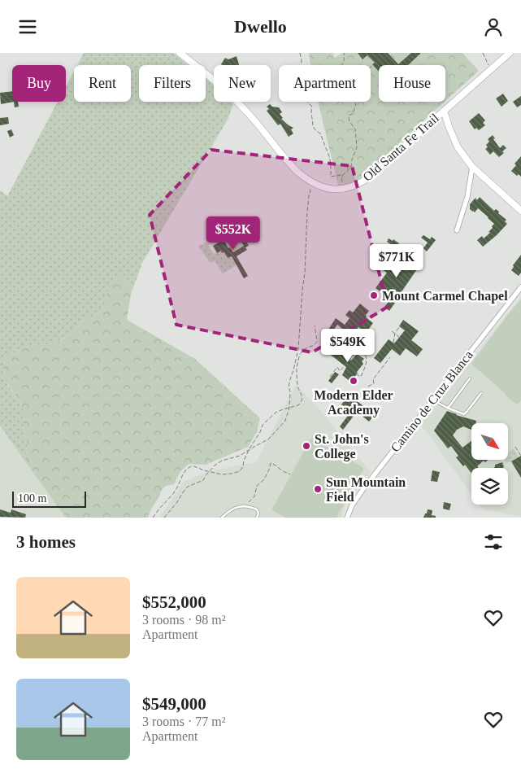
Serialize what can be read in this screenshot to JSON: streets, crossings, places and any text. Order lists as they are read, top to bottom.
{
  "streets": {
    "street": ["Old Santa Fe Trail", "Camino de Cruz Blanca"]
  },
  "places": [
    "Mount Carmel Chapel",
    "Modern Elder Academy",
    "St. John's College",
    "Sun Mountain Field"
  ],
  "scale_bar": "100 m",
  "north": "bottom right",
  "page": {
    "header": "Dwello",
    "chip": [
      "Buy",
      "Rent",
      "Filters",
      "New",
      "Apartment",
      "House"
    ],
    "price": ["$552K", "$771K", "$549K"],
    "scale": "100 m",
    "heading": "3 homes",
    "list": [
      {
        "name": "$552,000",
        "note": "3 rooms · 98 m² · Apartment"
      },
      {
        "name": "$549,000",
        "note": "3 rooms · 77 m² · Apartment"
      }
    ]
  }
}
